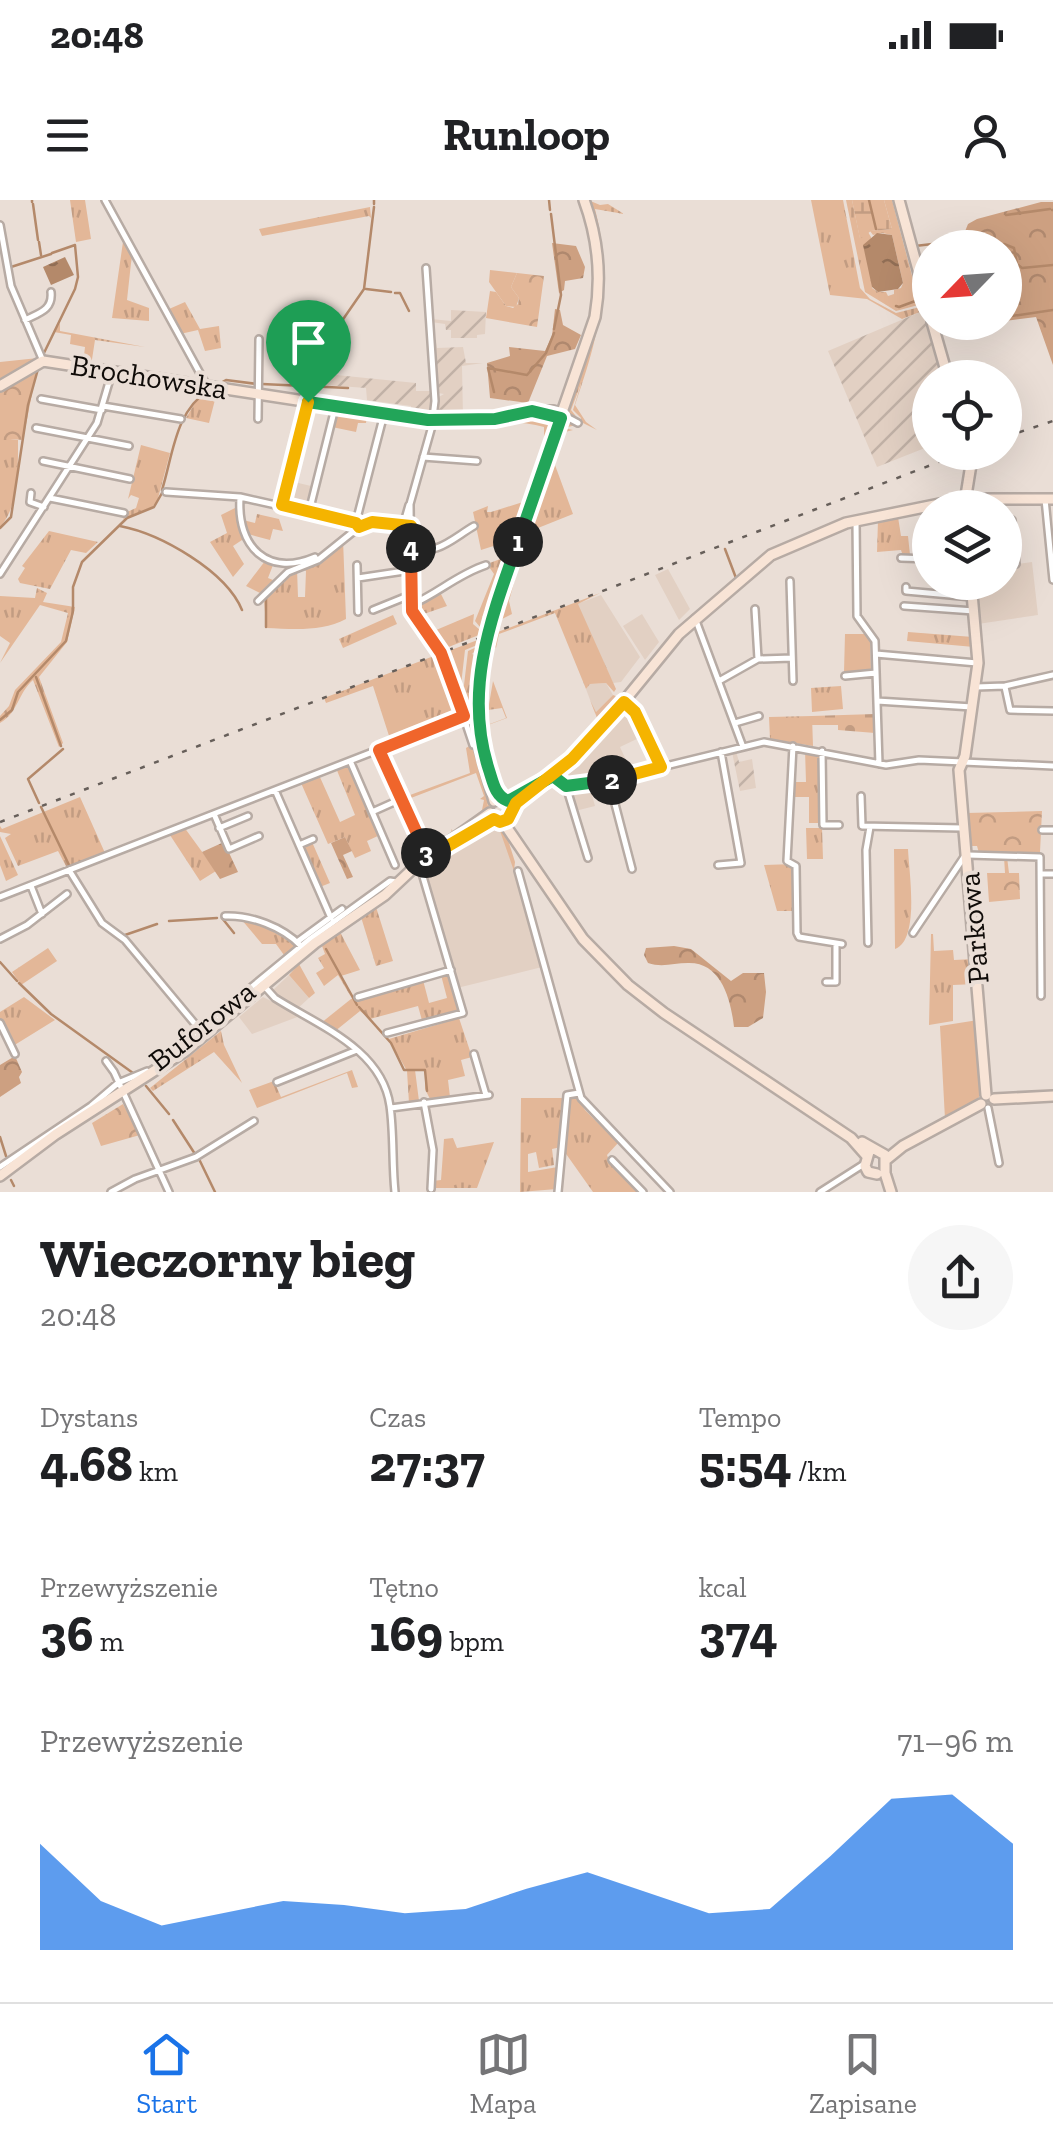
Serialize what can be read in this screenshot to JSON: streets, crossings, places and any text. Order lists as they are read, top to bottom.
{
  "streets": {
    "street": ["Brochowska", "Parkowa", "Buforowa"]
  },
  "north": "bottom left",
  "page": {
    "status": "20:48",
    "header": "Runloop",
    "pins": [
      "1",
      "4",
      "2",
      "3"
    ],
    "heading": ["Wieczorny bieg", "20:48"],
    "stats": [
      ["Dystans", "4.68 km"],
      ["Czas", "27:37"],
      ["Tempo", "5:54 /km"],
      ["Przewyższenie", "36 m"],
      ["Tętno", "169 bpm"],
      ["kcal", "374"]
    ],
    "chart": ["Przewyższenie", "71–96 m"],
    "tabs": ["Start", "Mapa", "Zapisane"]
  }
}
